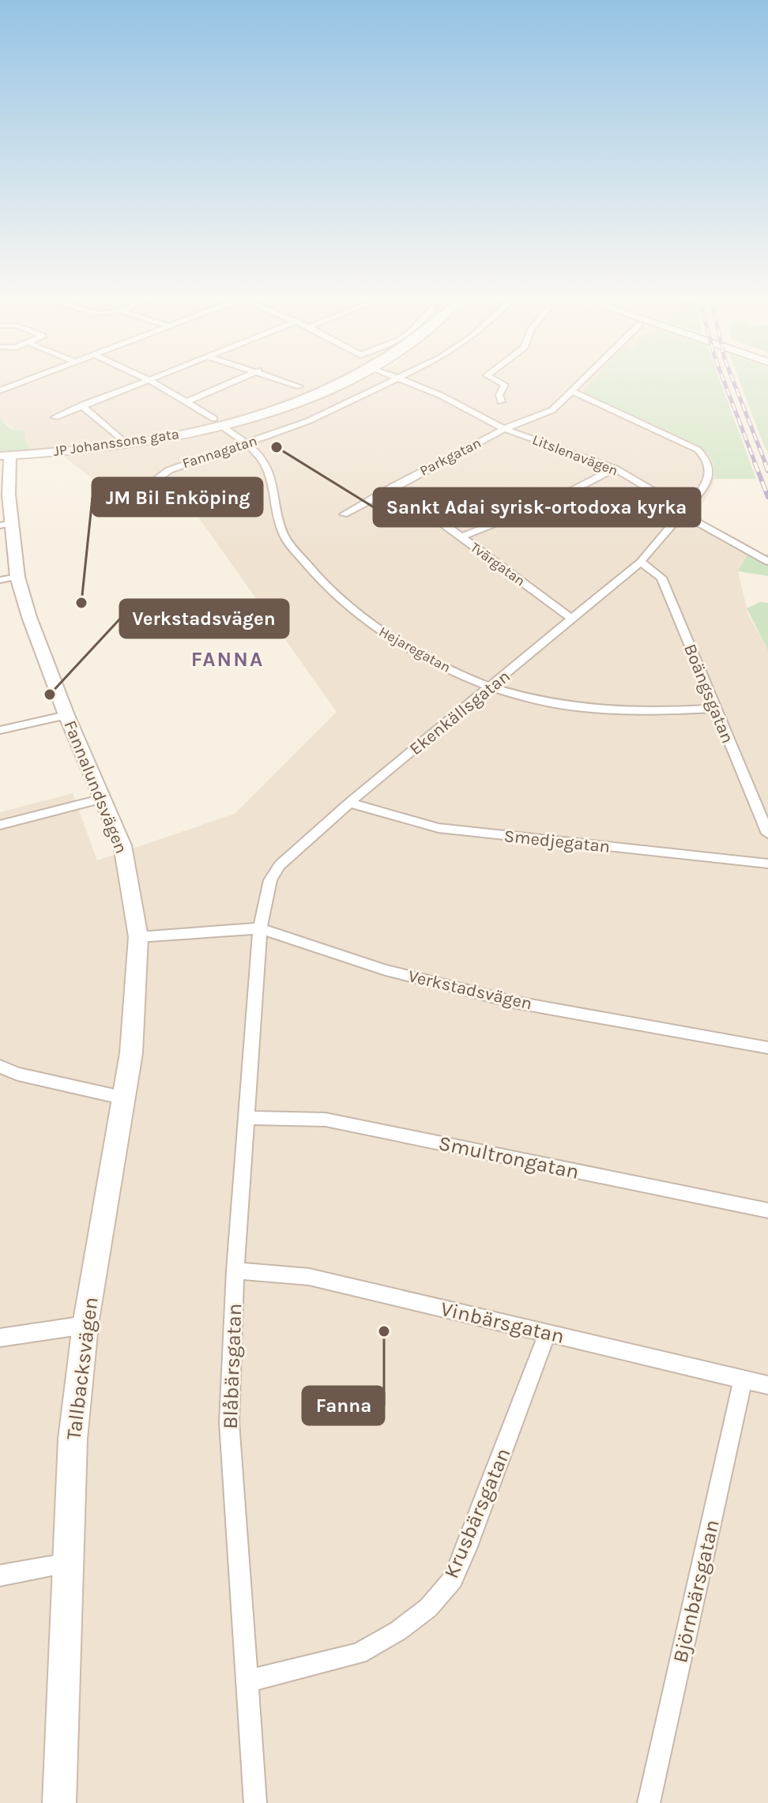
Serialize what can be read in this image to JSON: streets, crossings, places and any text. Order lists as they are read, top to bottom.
{
  "streets": {
    "street": [
      "JP Johanssons gata",
      "Fannagatan",
      "Litslenavägen",
      "Parkgatan",
      "Tvärgatan",
      "Hejaregatan",
      "Boängsgatan",
      "Ekenkällsgatan",
      "Fannalundsvägen",
      "Smedjegatan",
      "Verkstadsvägen",
      "Smultrongatan",
      "Vinbärsgatan",
      "Blåbärsgatan",
      "Tallbacksvägen",
      "Krusbärsgatan",
      "Björnbärsgatan"
    ]
  },
  "crossings": [
    ["JP Johanssons gata", "Hejaregatan"],
    ["JP Johanssons gata", "Fannalundsvägen"],
    ["Fannagatan", "Hejaregatan"],
    ["Litslenavägen", "Parkgatan"],
    ["Litslenavägen", "Ekenkällsgatan"],
    ["Parkgatan", "Tvärgatan"],
    ["Parkgatan", "Ekenkällsgatan"],
    ["Tvärgatan", "Ekenkällsgatan"],
    ["Hejaregatan", "Boängsgatan"],
    ["Hejaregatan", "Ekenkällsgatan"],
    ["Boängsgatan", "Ekenkällsgatan"],
    ["Ekenkällsgatan", "Smedjegatan"],
    ["Ekenkällsgatan", "Verkstadsvägen"],
    ["Ekenkällsgatan", "Blåbärsgatan"],
    ["Fannalundsvägen", "Verkstadsvägen"],
    ["Fannalundsvägen", "Tallbacksvägen"],
    ["Verkstadsvägen", "Blåbärsgatan"],
    ["Verkstadsvägen", "Tallbacksvägen"],
    ["Smultrongatan", "Blåbärsgatan"],
    ["Vinbärsgatan", "Blåbärsgatan"],
    ["Vinbärsgatan", "Krusbärsgatan"],
    ["Vinbärsgatan", "Björnbärsgatan"],
    ["Blåbärsgatan", "Krusbärsgatan"]
  ],
  "districts": ["FANNA"],
  "places": [
    "Sankt Adai syrisk-ortodoxa kyrka",
    "JM Bil Enköping",
    "Verkstadsvägen",
    "Fanna"
  ]
}
